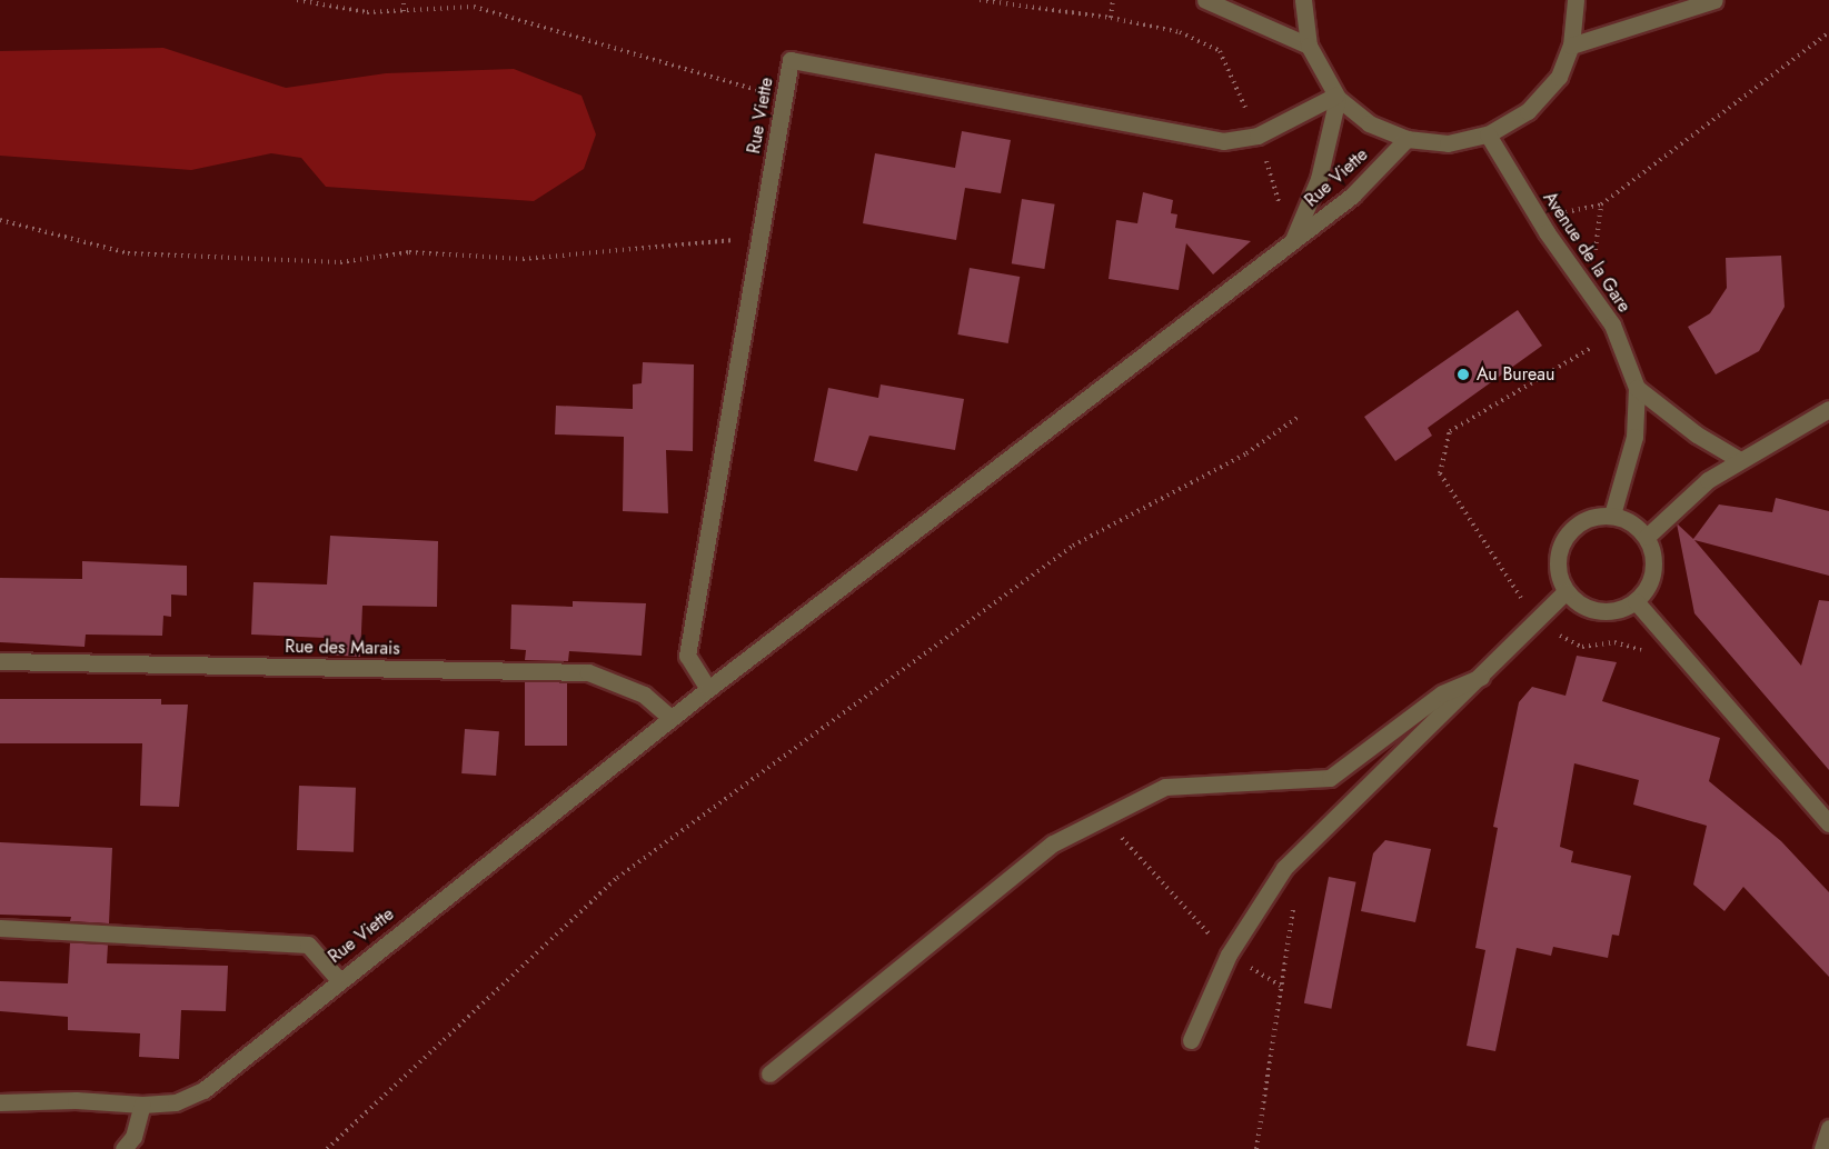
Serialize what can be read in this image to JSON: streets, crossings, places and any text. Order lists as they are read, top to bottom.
{
  "streets": {
    "street": ["Rue Viette", "Avenue de la Gare", "Rue des Marais"]
  },
  "crossings": [
    ["Rue Viette", "Rue des Marais"]
  ],
  "places": ["Au Bureau"]
}
